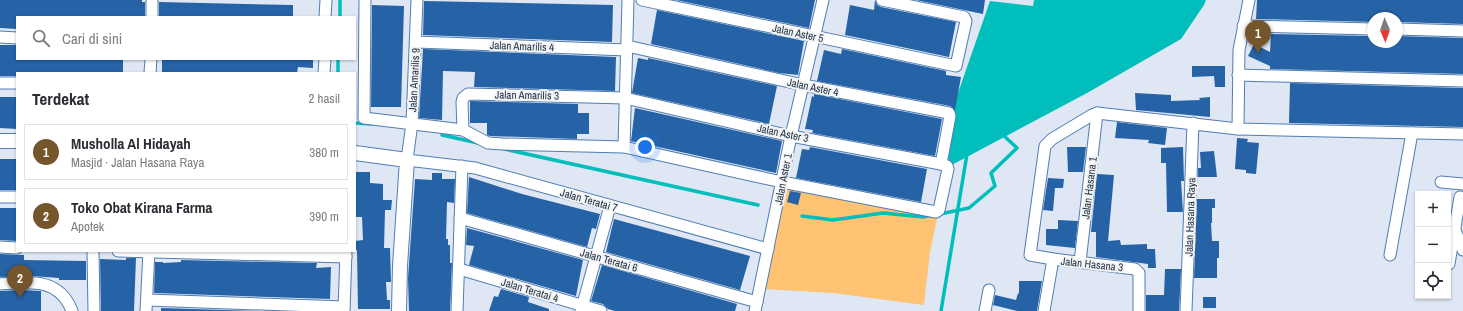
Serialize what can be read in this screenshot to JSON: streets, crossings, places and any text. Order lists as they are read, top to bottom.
{
  "streets": {
    "street": [
      "Jalan Aster 5",
      "Jalan Amarilis 4",
      "Jalan Amarilis 9",
      "Jalan Aster 4",
      "Jalan Amarilis 3",
      "Jalan Aster 3",
      "Jalan Aster 1",
      "Jalan Hasana 1",
      "Jalan Teratai 7",
      "Jalan Hasana Raya",
      "Jalan Teratai 6",
      "Jalan Hasana 3",
      "Jalan Teratai 4"
    ]
  },
  "crossings": [
    ["Jalan Aster 5", "Jalan Aster 1"],
    ["Jalan Amarilis 4", "Jalan Amarilis 9"],
    ["Jalan Amarilis 4", "Jalan Aster 4"],
    ["Jalan Amarilis 9", "Jalan Teratai 7"],
    ["Jalan Aster 4", "Jalan Aster 3"],
    ["Jalan Aster 4", "Jalan Aster 1"],
    ["Jalan Amarilis 3", "Jalan Aster 3"],
    ["Jalan Aster 3", "Jalan Aster 1"],
    ["Jalan Aster 1", "Jalan Teratai 7"],
    ["Jalan Aster 1", "Jalan Teratai 6"],
    ["Jalan Hasana 1", "Jalan Hasana 3"]
  ],
  "north": "bottom",
  "page": {
    "search": "Cari di sini",
    "pins": ["1", "2"],
    "heading": ["Terdekat", "2 hasil"],
    "list": [
      {
        "mark": "1",
        "name": "Musholla Al Hidayah",
        "note": "Masjid · Jalan Hasana Raya",
        "value": "380 m"
      },
      {
        "mark": "2",
        "name": "Toko Obat Kirana Farma",
        "note": "Apotek",
        "value": "390 m"
      }
    ],
    "map_buttons": ["+", "−"]
  }
}
